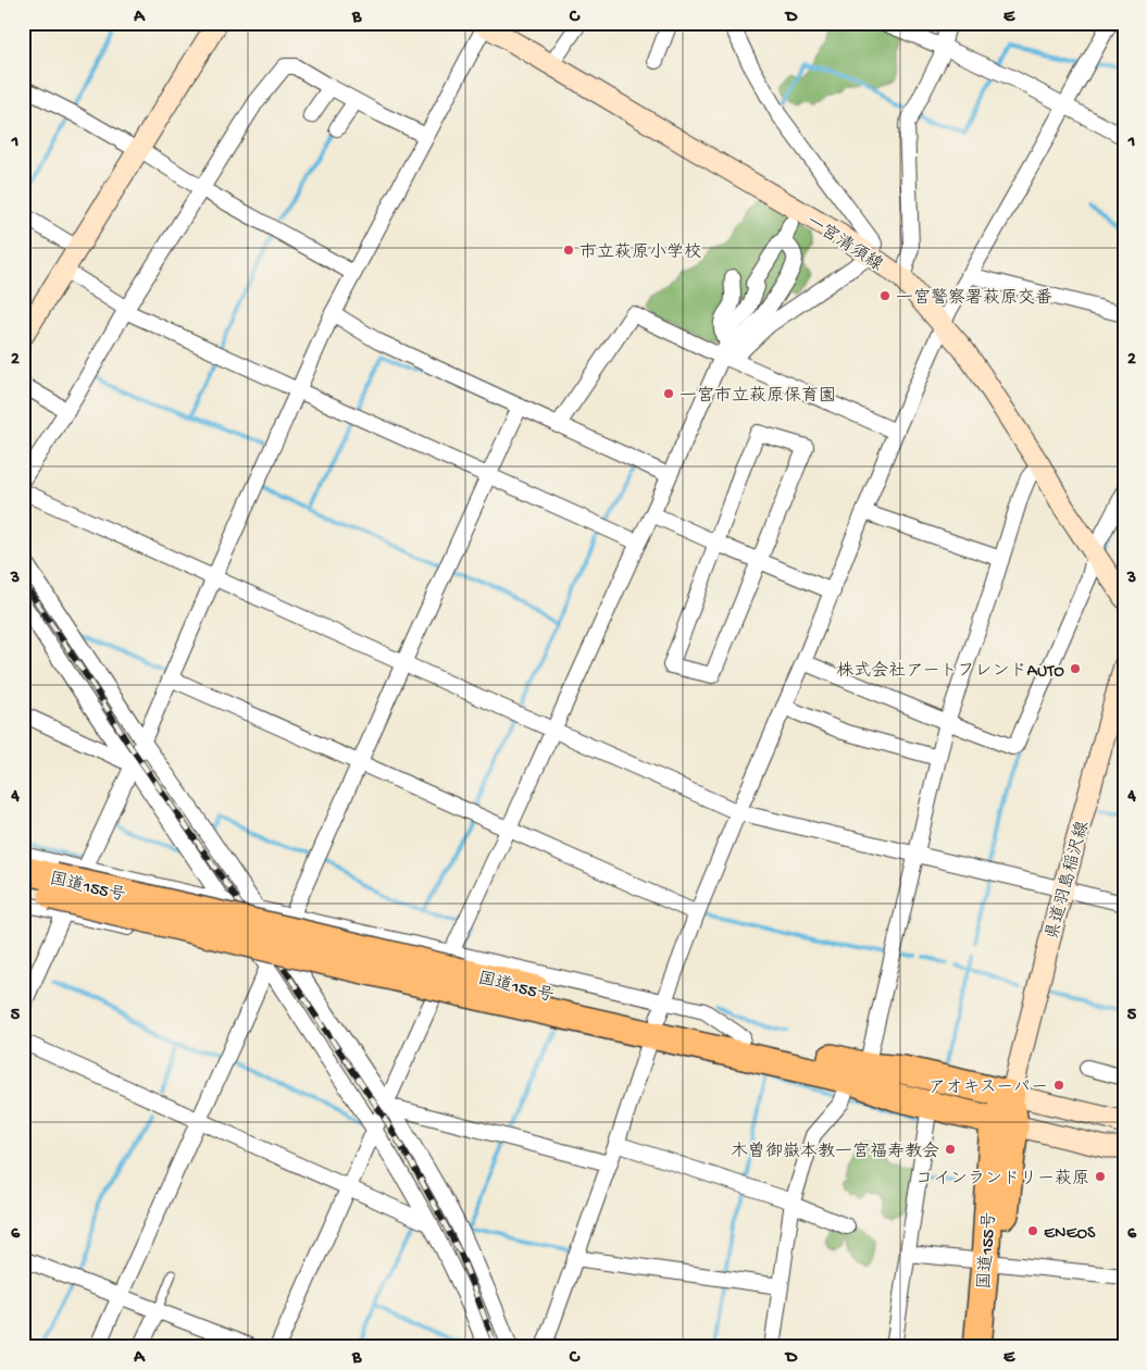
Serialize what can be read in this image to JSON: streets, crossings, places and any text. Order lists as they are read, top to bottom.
{
  "streets": {
    "highway": ["国道155号"],
    "main road": ["一宮清須線", "県道羽島稲沢線"]
  },
  "crossings": [
    ["県道羽島稲沢線", "国道155号"]
  ],
  "places": [
    "市立萩原小学校",
    "一宮警察署萩原交番",
    "一宮市立萩原保育園",
    "株式会社アートフレンドAUTO",
    "アオキスーパー",
    "木曽御嶽本教一宮福寿教会",
    "コインランドリー萩原",
    "ENEOS"
  ],
  "grid": {
    "columns": [
      "A",
      "B",
      "C",
      "D",
      "E"
    ],
    "rows": [
      "1",
      "2",
      "3",
      "4",
      "5",
      "6"
    ]
  }
}
